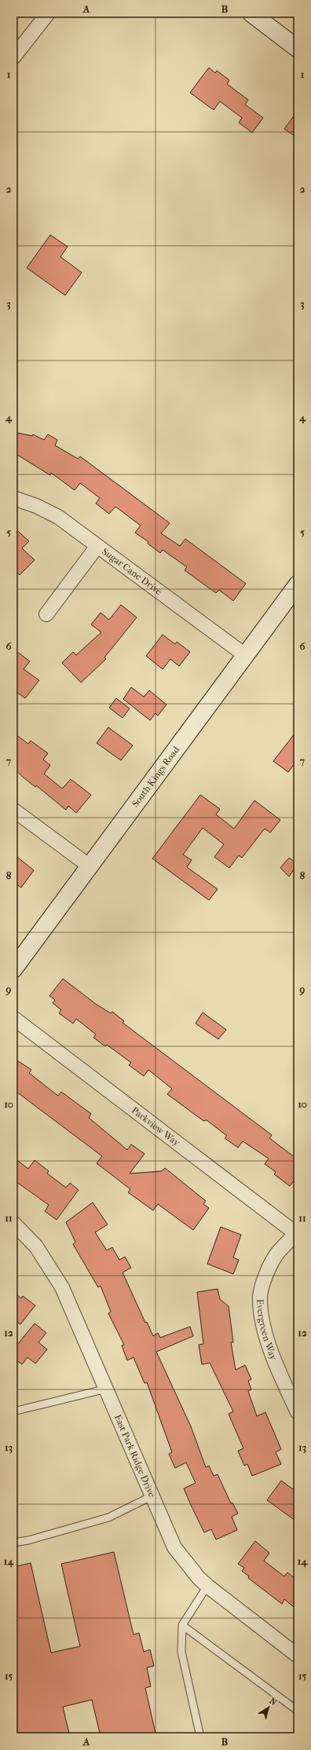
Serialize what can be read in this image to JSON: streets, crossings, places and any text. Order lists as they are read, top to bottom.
{
  "streets": {
    "main road": ["South Kings Road"],
    "street": [
      "Sugar Cane Drive",
      "Parkview Way",
      "Evergreen Way",
      "East Park Ridge Drive"
    ]
  },
  "crossings": [
    ["Sugar Cane Drive", "South Kings Road"],
    ["Parkview Way", "Evergreen Way"]
  ],
  "north": "top right",
  "grid": {
    "columns": ["A", "B"],
    "rows": [
      "1",
      "2",
      "3",
      "4",
      "5",
      "6",
      "7",
      "8",
      "9",
      "10",
      "11",
      "12",
      "13",
      "14",
      "15"
    ]
  }
}
